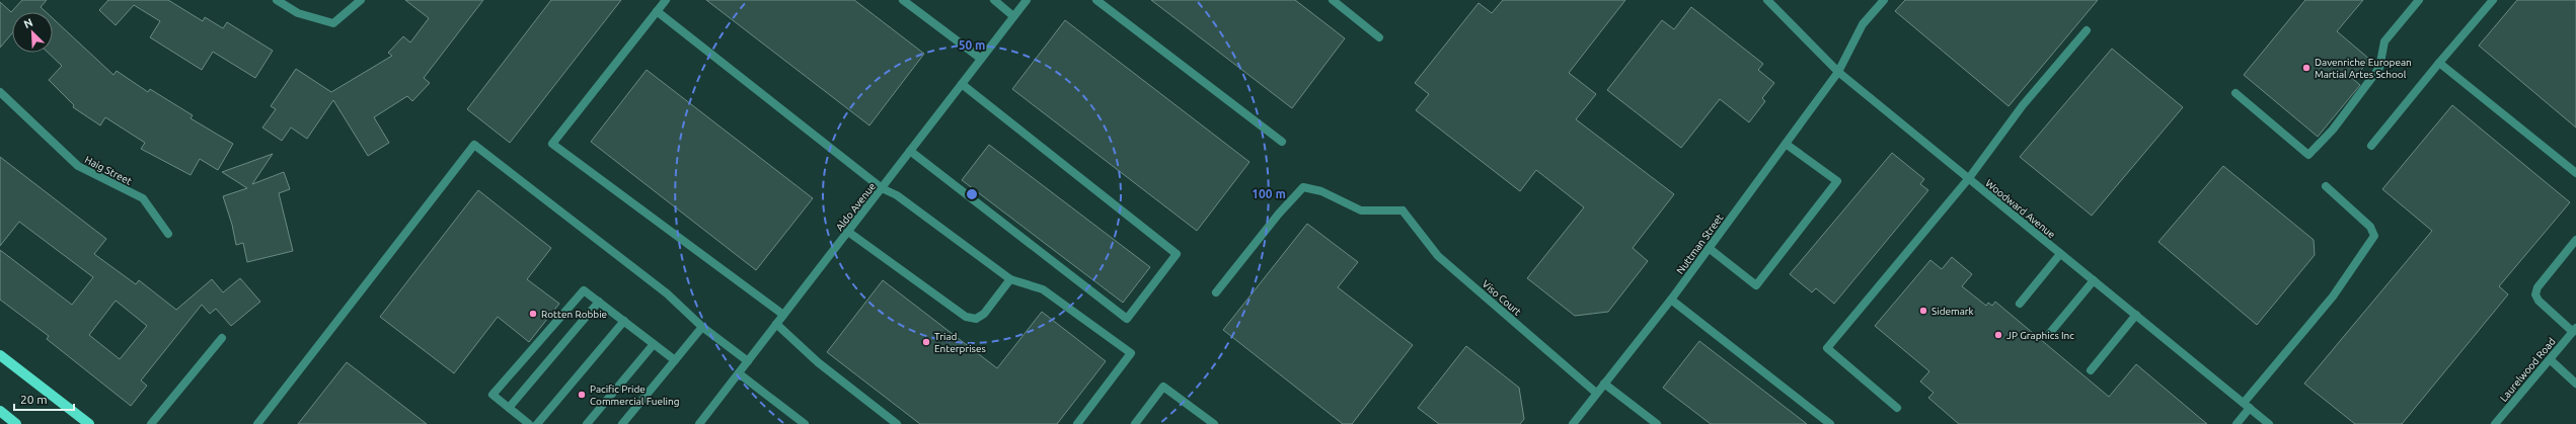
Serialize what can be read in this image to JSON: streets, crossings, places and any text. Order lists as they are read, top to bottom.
{
  "streets": {
    "street": [
      "Haig Street",
      "Aldo Avenue",
      "Woodward Avenue",
      "Nuttman Street",
      "Viso Court",
      "Laurelwood Road"
    ]
  },
  "crossings": [
    ["Woodward Avenue", "Nuttman Street"],
    ["Nuttman Street", "Viso Court"]
  ],
  "places": [
    "Davenriche European Martial Artes School",
    "Sidemark",
    "Rotten Robbie",
    "JP Graphics Inc",
    "Triad Enterprises",
    "Pacific Pride Commercial Fueling"
  ],
  "scale_bar": "20 m",
  "north": "top left",
  "rings": ["50 m", "100 m"]
}
